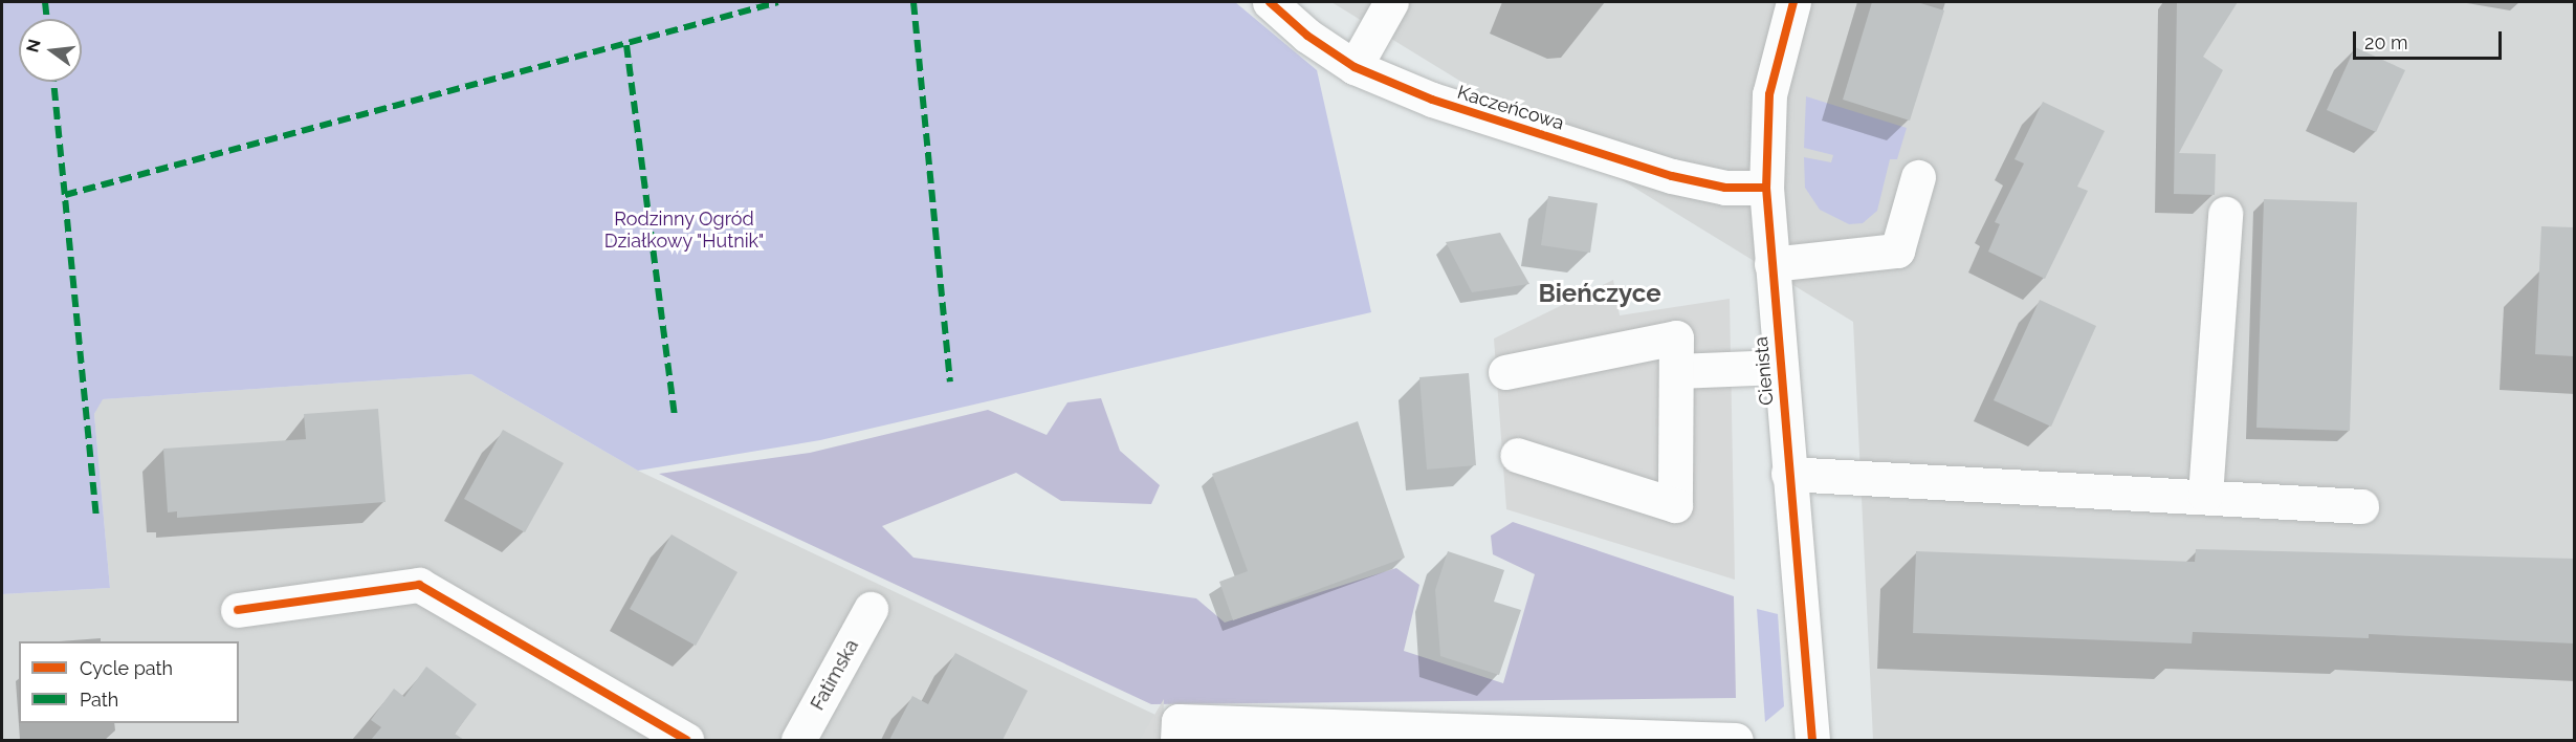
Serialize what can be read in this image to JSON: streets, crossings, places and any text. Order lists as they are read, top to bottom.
{
  "streets": {
    "street": ["Kaczeńcowa", "Cienista", "Fatimska"]
  },
  "crossings": [
    ["Kaczeńcowa", "Cienista"]
  ],
  "districts": ["Bieńczyce"],
  "parks": ["Rodzinny Ogród Działkowy \"Hutnik\""],
  "legend": ["Cycle path", "Path"],
  "scale_bar": "20 m",
  "north": "left"
}
